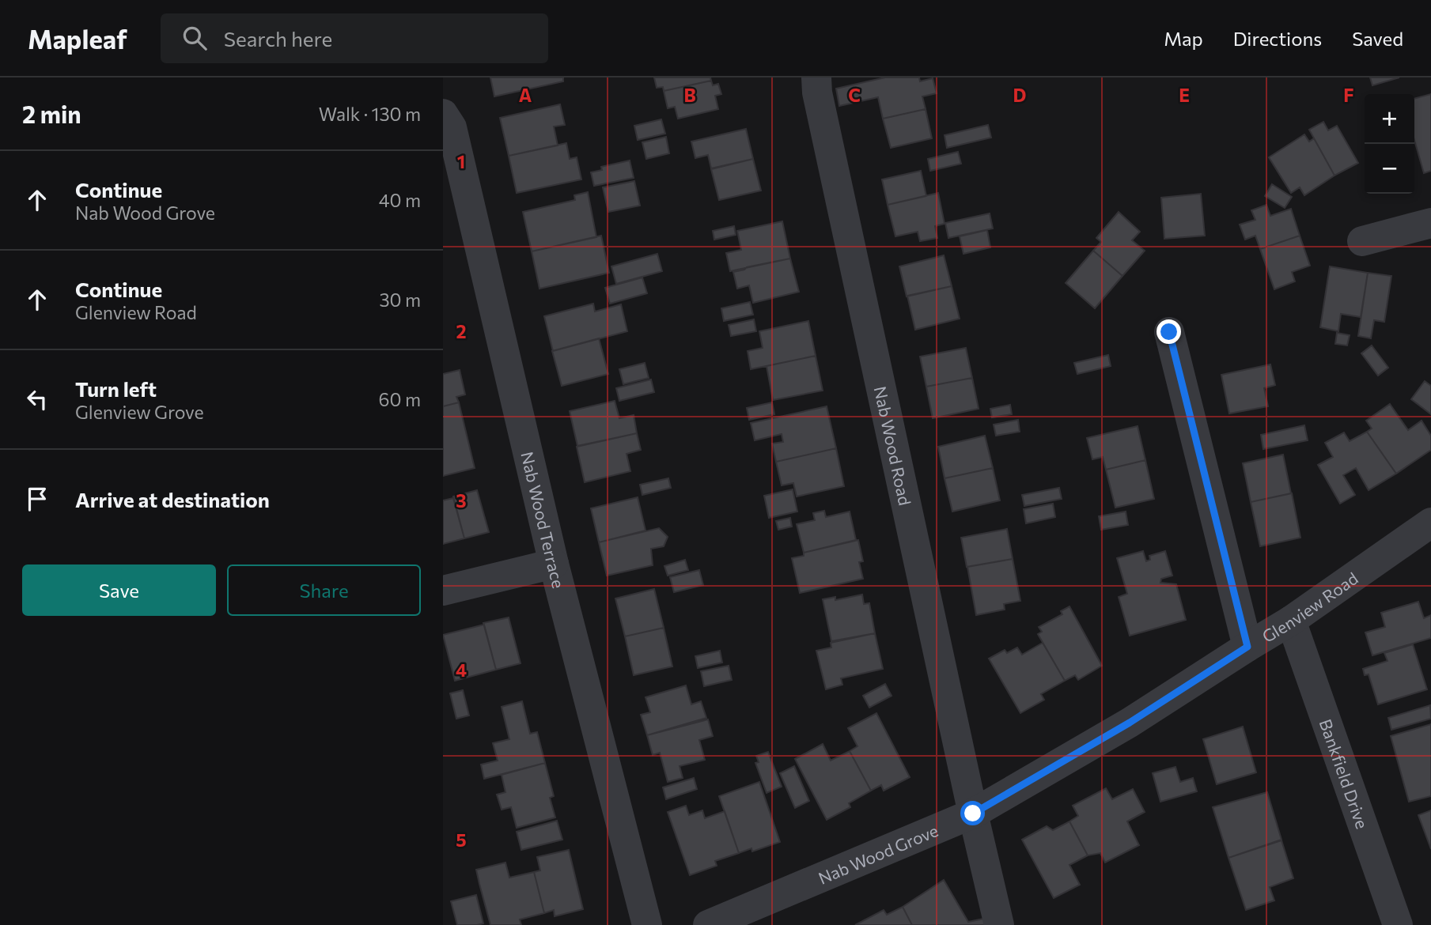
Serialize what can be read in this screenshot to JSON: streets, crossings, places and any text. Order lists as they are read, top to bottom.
{
  "streets": {
    "street": [
      "Nab Wood Road",
      "Nab Wood Terrace",
      "Glenview Road",
      "Bankfield Drive",
      "Nab Wood Grove"
    ]
  },
  "crossings": [
    ["Nab Wood Road", "Nab Wood Grove"],
    ["Glenview Road", "Bankfield Drive"],
    ["Glenview Road", "Nab Wood Grove"]
  ],
  "page": {
    "header": "Mapleaf",
    "search": "Search here",
    "nav": ["Map", "Directions", "Saved"],
    "heading": ["2 min", "Walk · 130 m"],
    "map_buttons": ["+", "−"],
    "list": [
      ["Continue", "Nab Wood Grove", "40 m"],
      ["Continue", "Glenview Road", "30 m"],
      ["Turn left", "Glenview Grove", "60 m"],
      "Arrive at destination"
    ],
    "buttons": ["Save", "Share"]
  },
  "grid": {
    "columns": [
      "A",
      "B",
      "C",
      "D",
      "E",
      "F"
    ],
    "rows": [
      "1",
      "2",
      "3",
      "4",
      "5"
    ]
  }
}
